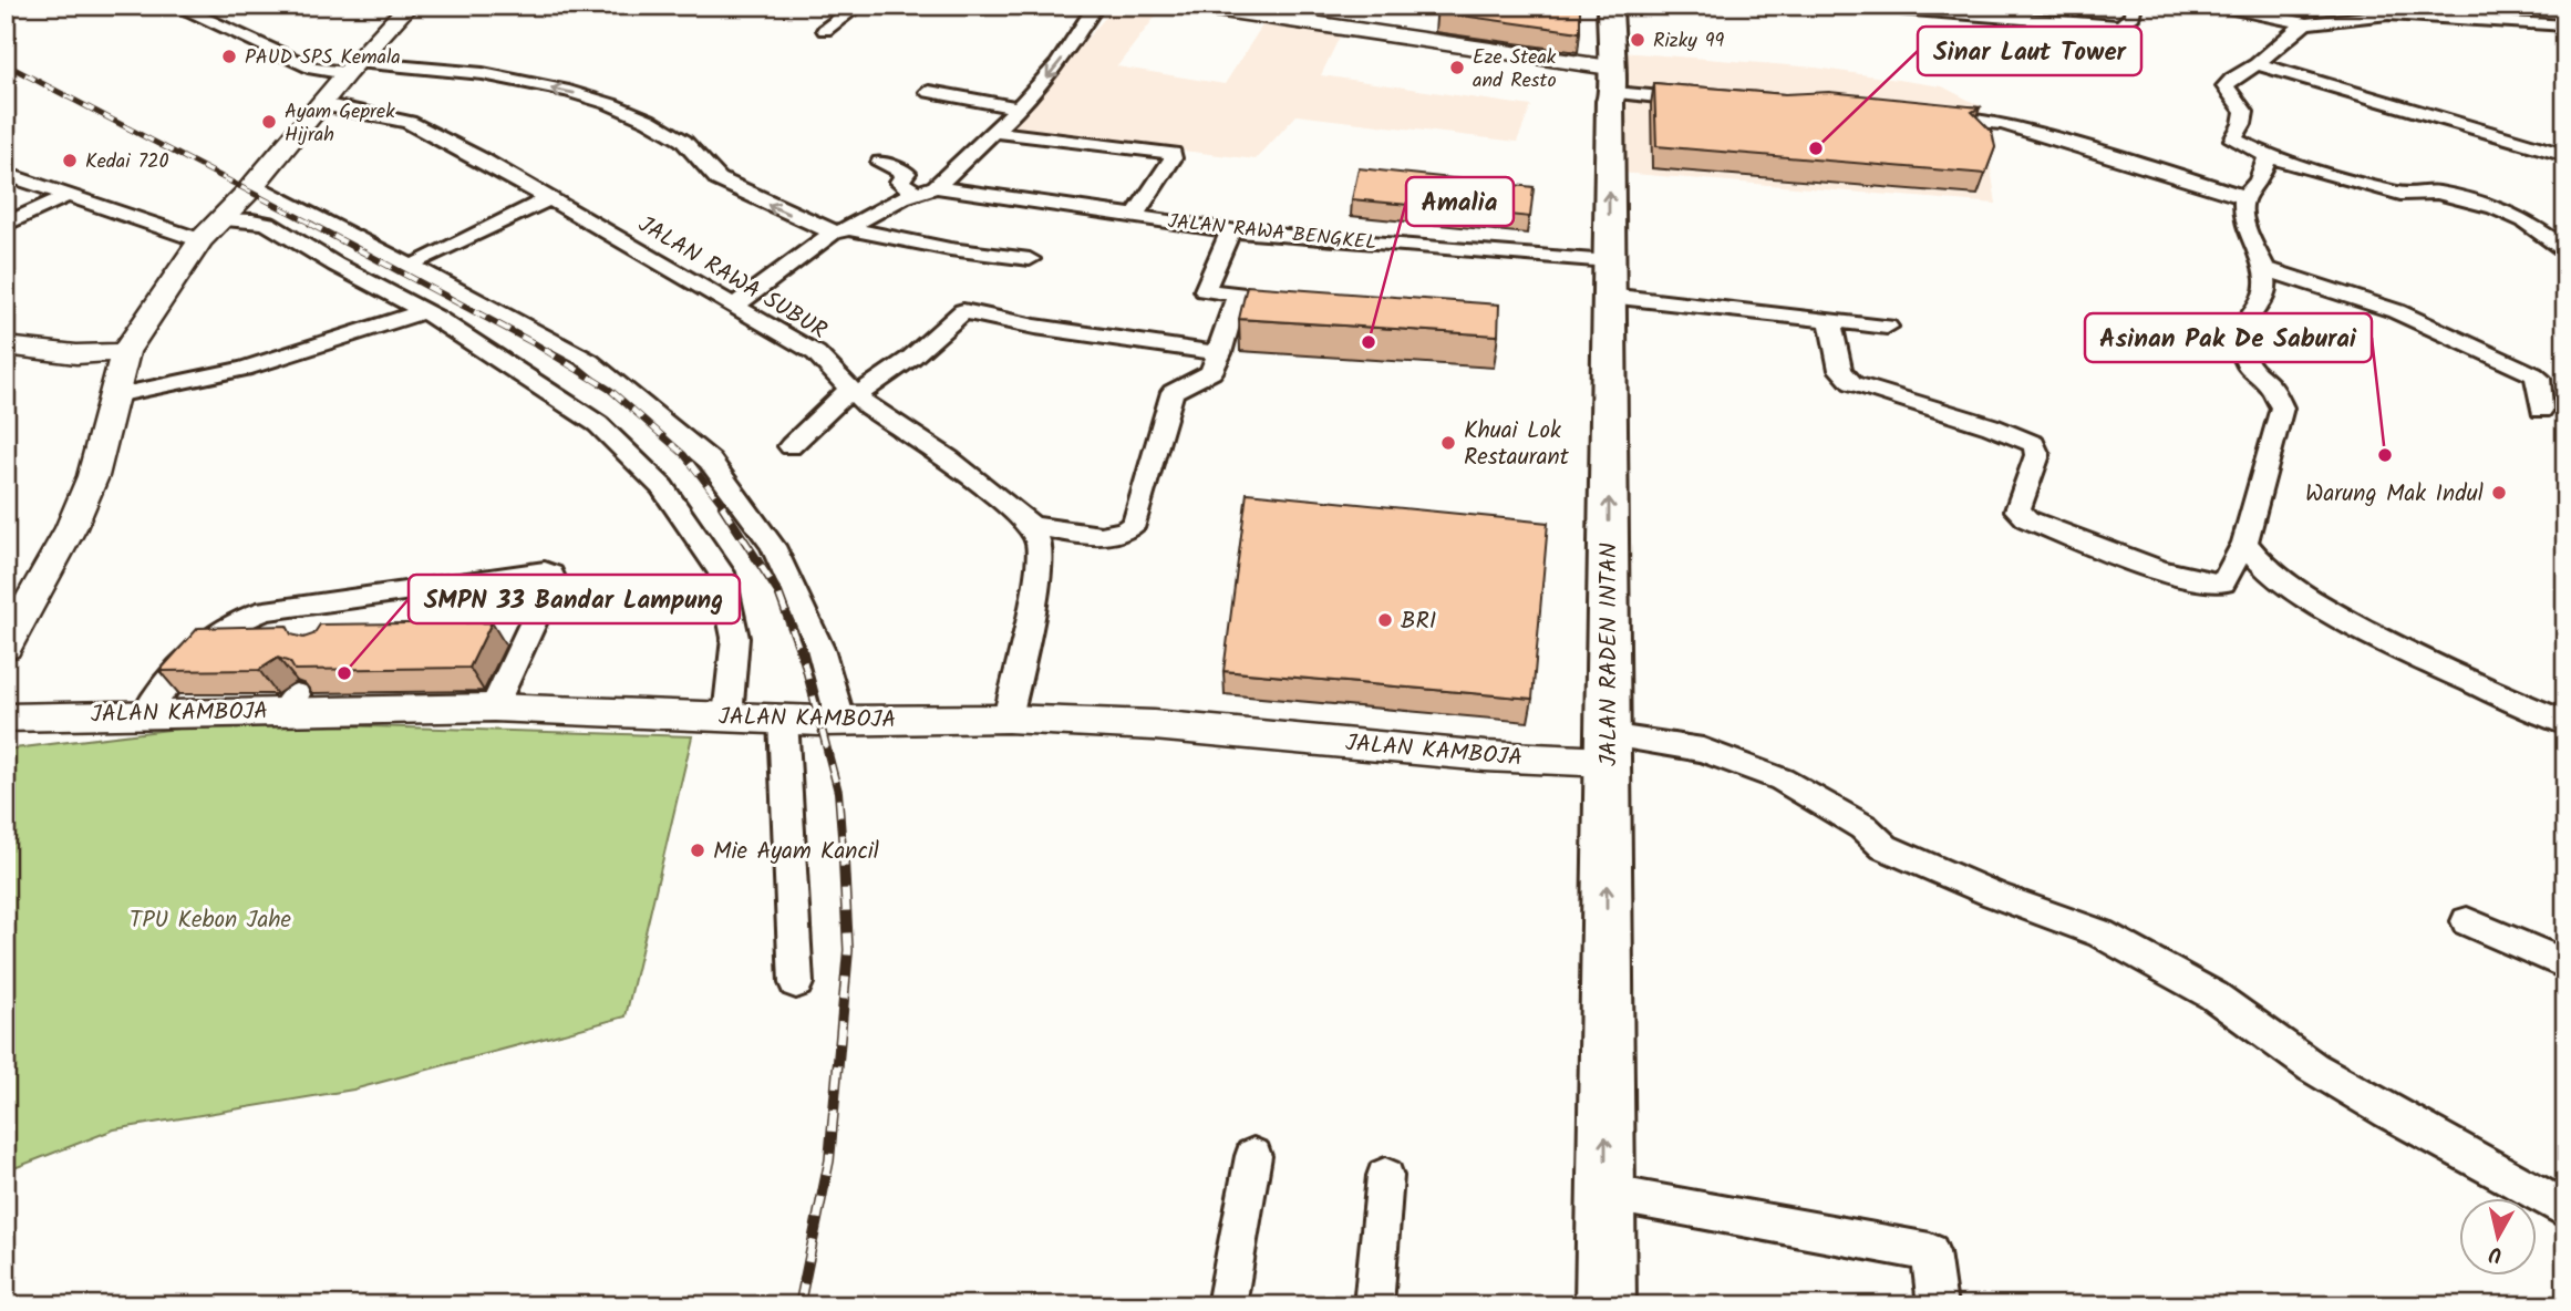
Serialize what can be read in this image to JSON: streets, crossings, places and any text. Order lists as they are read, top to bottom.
{
  "streets": {
    "main road": ["JALAN RADEN INTAN"],
    "street": ["JALAN RAWA BENGKEL", "JALAN RAWA SUBUR", "JALAN KAMBOJA"]
  },
  "crossings": [
    ["JALAN RAWA BENGKEL", "JALAN RADEN INTAN"],
    ["JALAN RADEN INTAN", "JALAN KAMBOJA"]
  ],
  "one_way": ["JALAN RADEN INTAN"],
  "parks": ["TPU Kebon Jahe"],
  "places": [
    "Rizky 99",
    "PAUD SPS Kemala",
    "Eze Steak and Resto",
    "Ayam Geprek Hijrah",
    "Sinar Laut Tower",
    "Kedai 720",
    "Amalia",
    "Khuai Lok Restaurant",
    "Asinan Pak De Saburai",
    "Warung Mak Indul",
    "BRI",
    "SMPN 33 Bandar Lampung",
    "Mie Ayam Kancil"
  ],
  "north": "bottom"
}
